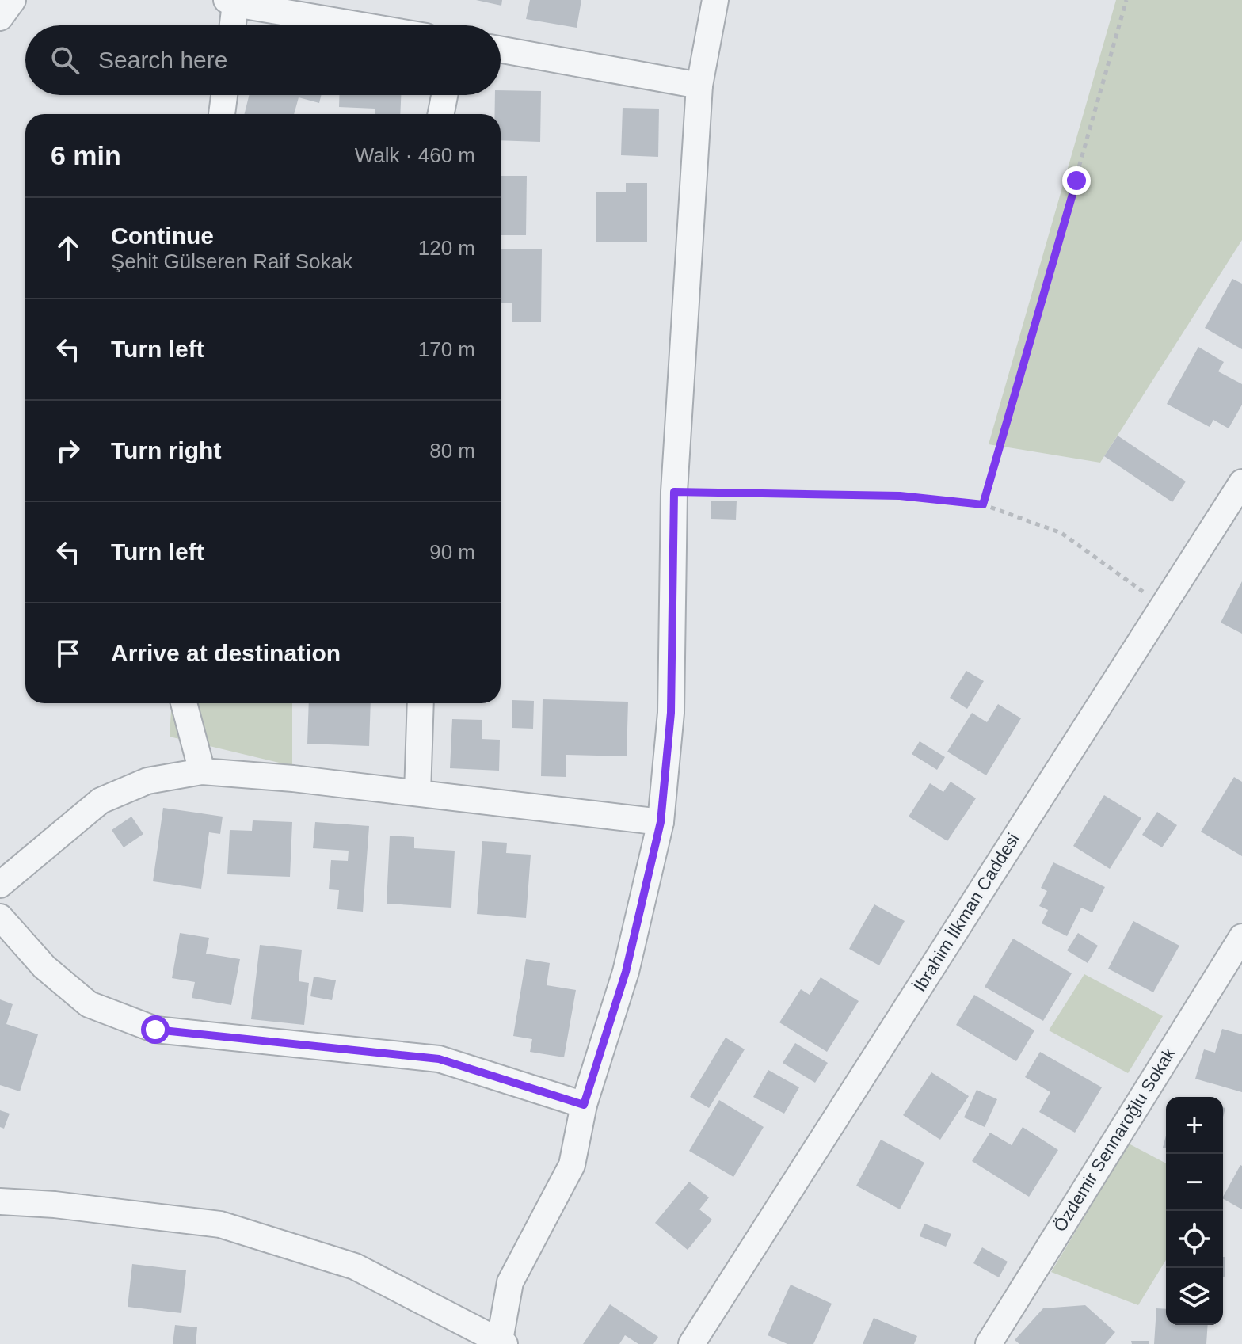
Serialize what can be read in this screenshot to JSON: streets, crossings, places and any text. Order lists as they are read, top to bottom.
{
  "streets": {
    "street": ["İbrahim İlkman Caddesi", "Özdemir Sennaroğlu Sokak"]
  },
  "page": {
    "search": "Search here",
    "heading": ["6 min", "Walk · 460 m"],
    "list": [
      ["Continue", "Şehit Gülseren Raif Sokak", "120 m"],
      ["Turn left", "170 m"],
      ["Turn right", "80 m"],
      ["Turn left", "90 m"],
      "Arrive at destination"
    ],
    "map_buttons": ["+", "−"]
  }
}
